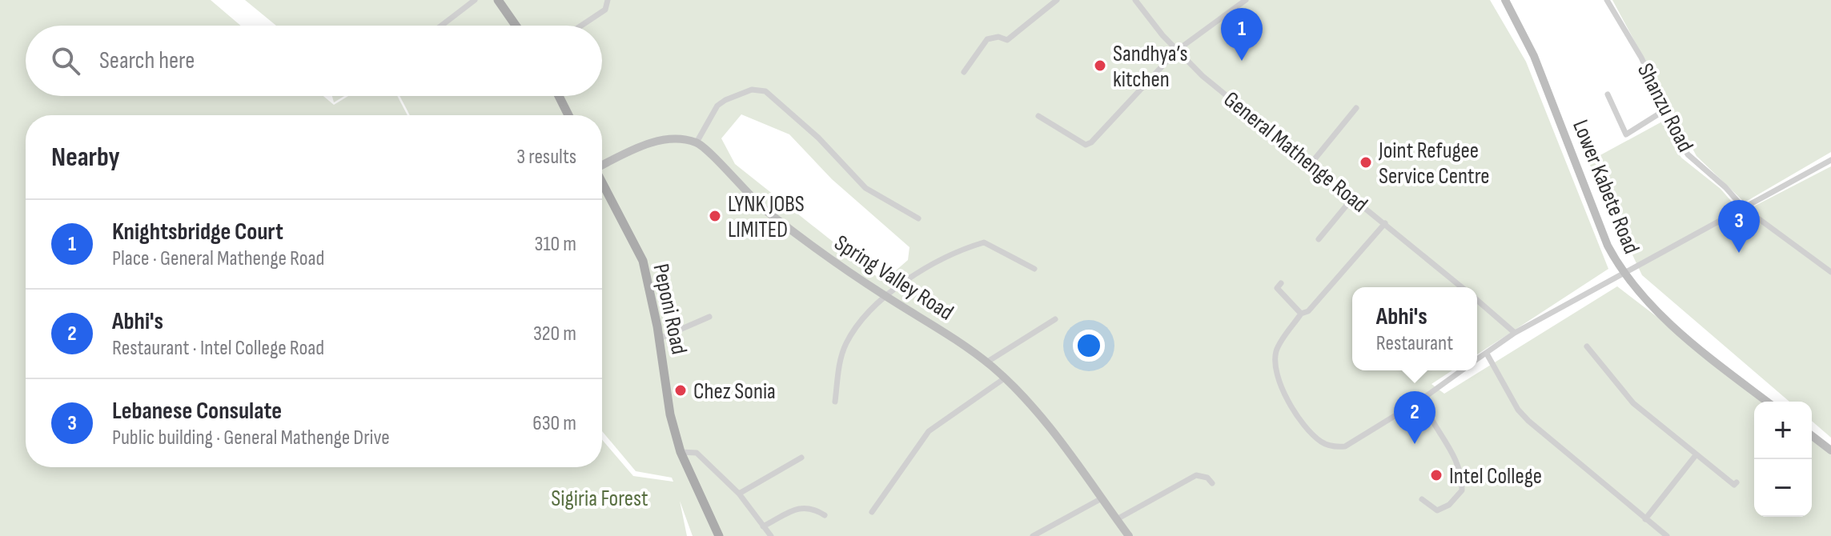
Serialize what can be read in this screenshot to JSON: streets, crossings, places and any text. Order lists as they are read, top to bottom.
{
  "streets": {
    "main road": ["Peponi Road"],
    "street": [
      "Shanzu Road",
      "General Mathenge Road",
      "Lower Kabete Road",
      "Spring Valley Road"
    ]
  },
  "parks": ["Sigiria Forest"],
  "places": [
    "Sandhya’s kitchen",
    "Joint Refugee Service Centre",
    "LYNK JOBS LIMITED",
    "Chez Sonia",
    "Intel College"
  ],
  "page": {
    "pins": ["1", "3", "2"],
    "search": "Search here",
    "heading": ["Nearby", "3 results"],
    "list": [
      {
        "mark": "1",
        "name": "Knightsbridge Court",
        "note": "Place · General Mathenge Road",
        "value": "310 m"
      },
      {
        "mark": "2",
        "name": "Abhi's",
        "note": "Restaurant · Intel College Road",
        "value": "320 m"
      },
      {
        "mark": "3",
        "name": "Lebanese Consulate",
        "note": "Public building · General Mathenge Drive",
        "value": "630 m"
      }
    ],
    "popup": ["Abhi's", "Restaurant"],
    "map_buttons": ["+", "−"]
  }
}
